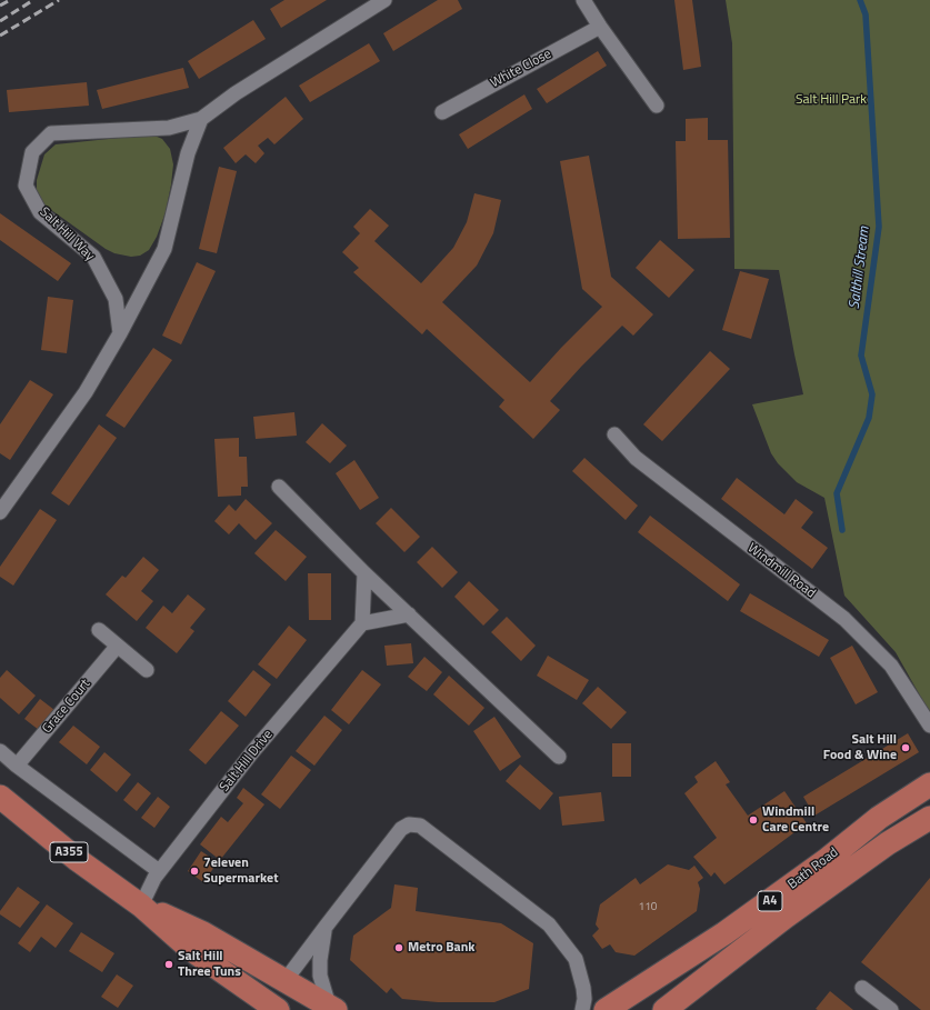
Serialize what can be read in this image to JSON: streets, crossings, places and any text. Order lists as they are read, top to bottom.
{
  "streets": {
    "main road": ["A355", "Bath Road", "A4"],
    "street": [
      "White Close",
      "Salt Hill Way",
      "Windmill Road",
      "Grace Court",
      "Salt Hill Drive"
    ]
  },
  "crossings": [
    ["Salt Hill Drive", "A355"]
  ],
  "water": ["Salthill Stream"],
  "parks": ["Salt Hill Park"],
  "places": [
    "Salt Hill Food & Wine",
    "Windmill Care Centre",
    "7eleven Supermarket",
    "Metro Bank",
    "Salt Hill Three Tuns"
  ],
  "house_numbers": ["110"]
}
